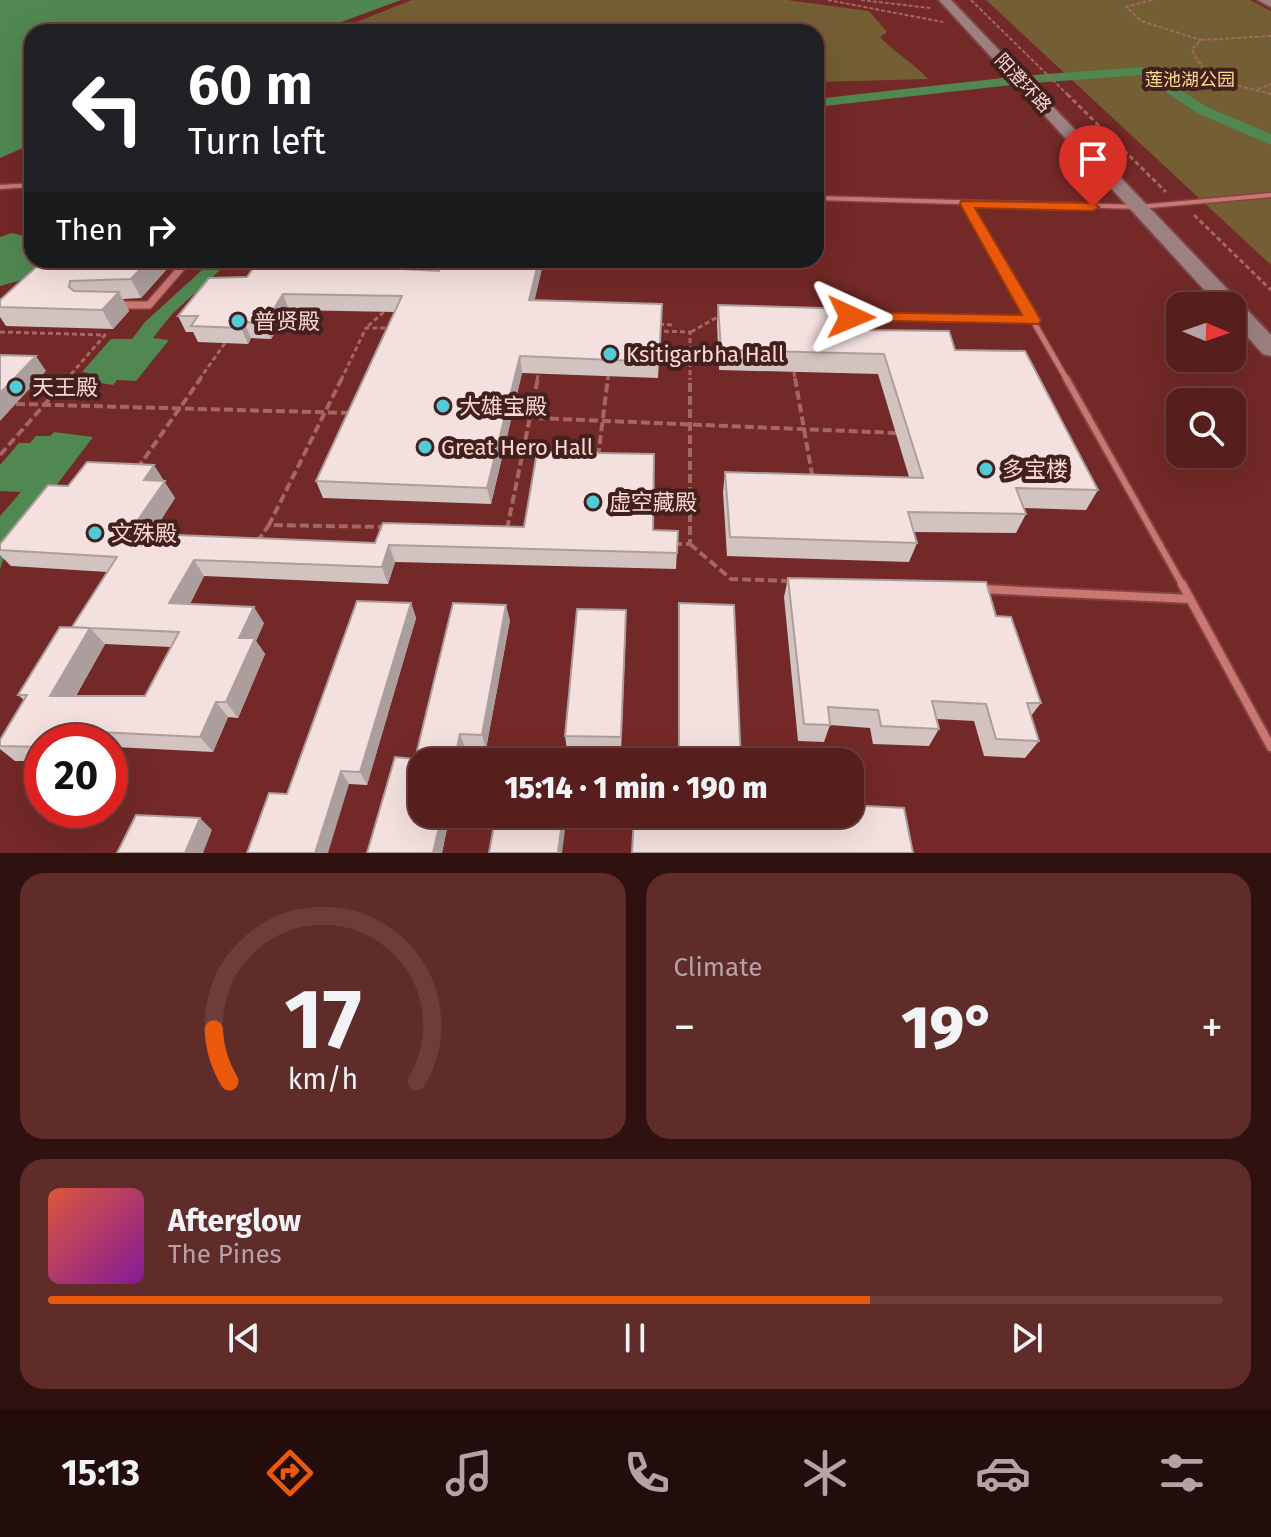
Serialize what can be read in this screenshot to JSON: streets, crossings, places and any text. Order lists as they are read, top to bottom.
{
  "streets": {
    "main road": ["阳澄环路"]
  },
  "parks": ["莲池湖公园"],
  "places": [
    "普贤殿",
    "Ksitigarbha Hall",
    "天王殿",
    "大雄宝殿",
    "Great Hero Hall",
    "多宝楼",
    "虚空藏殿",
    "文殊殿"
  ],
  "north": "right",
  "page": {
    "turn": ["60 m", "Turn left"],
    "then": "Then",
    "limit": "20",
    "trip": "15:14 · 1 min · 190 m",
    "tile": "Climate",
    "heat": ["−", "19°", "+"],
    "song": ["Afterglow", "The Pines"],
    "tabs": "15:13",
    "gauge": ["17", "km/h"]
  }
}
